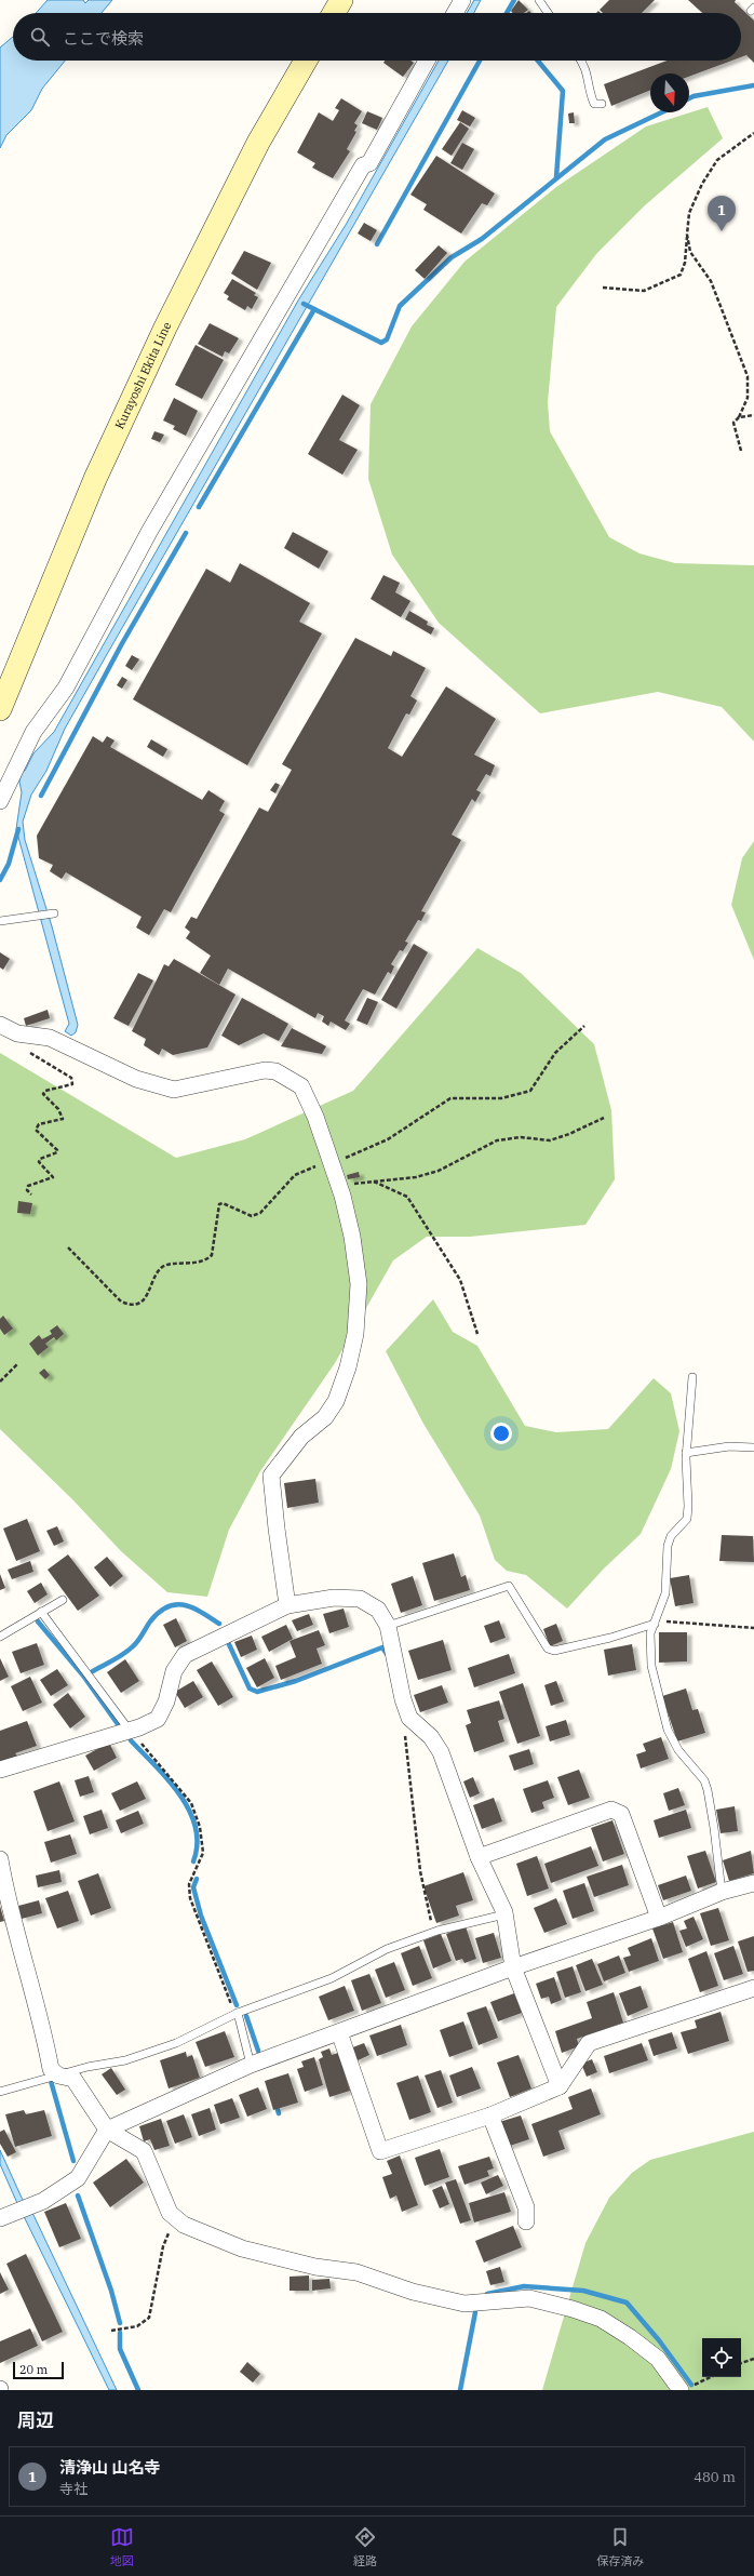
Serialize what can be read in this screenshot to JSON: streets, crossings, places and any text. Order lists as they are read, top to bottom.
{
  "streets": {
    "main road": ["Kurayoshi Ekita Line"]
  },
  "scale_bar": "20 m",
  "north": "bottom",
  "page": {
    "search": "ここで検索",
    "pins": "1",
    "scale": "20 m",
    "heading": "周辺",
    "list": [
      {
        "mark": "1",
        "name": "清浄山 山名寺",
        "note": "寺社",
        "value": "480 m"
      }
    ],
    "nav": ["地図", "経路", "保存済み"]
  }
}
